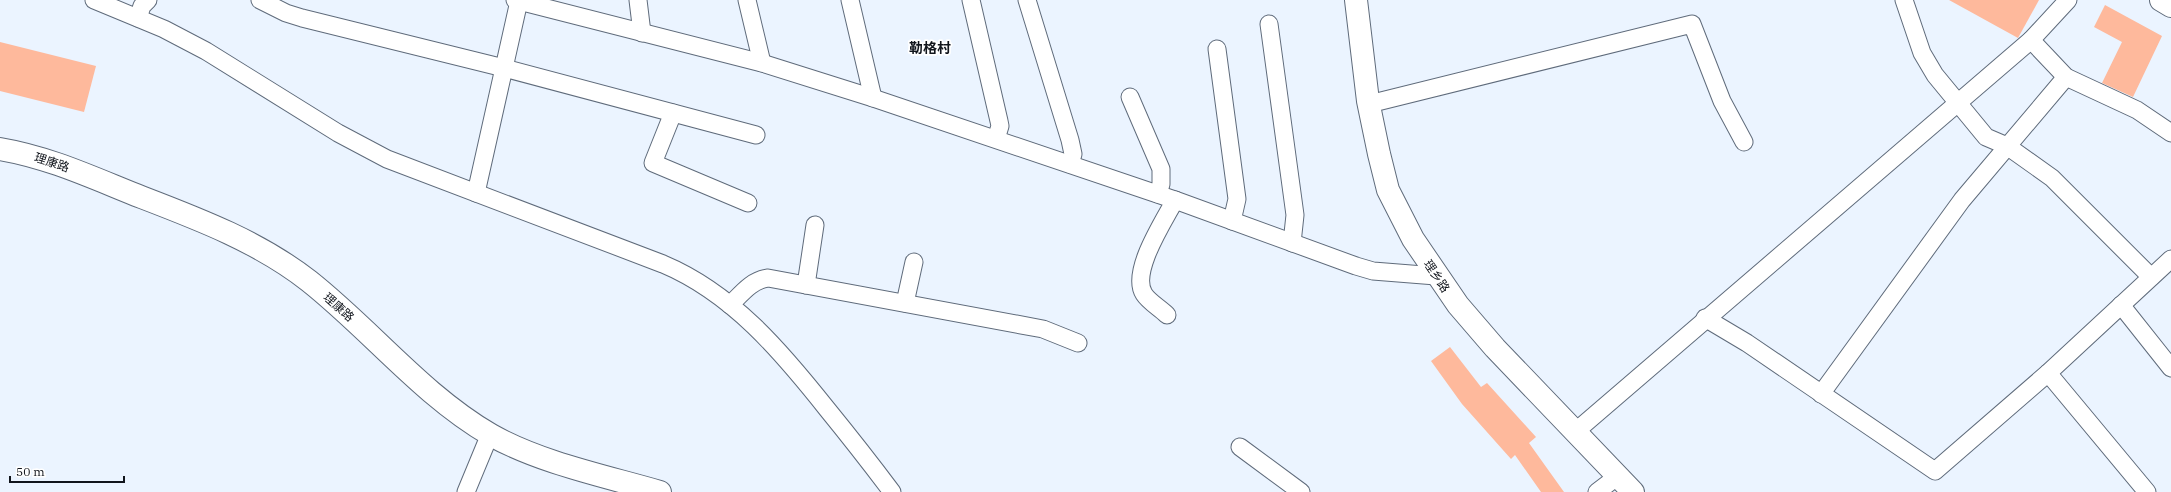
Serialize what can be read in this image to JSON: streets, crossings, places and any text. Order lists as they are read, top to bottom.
{
  "streets": {
    "main road": ["理康路", "理乡路"]
  },
  "districts": ["勒格村"],
  "scale_bar": "50 m"
}
